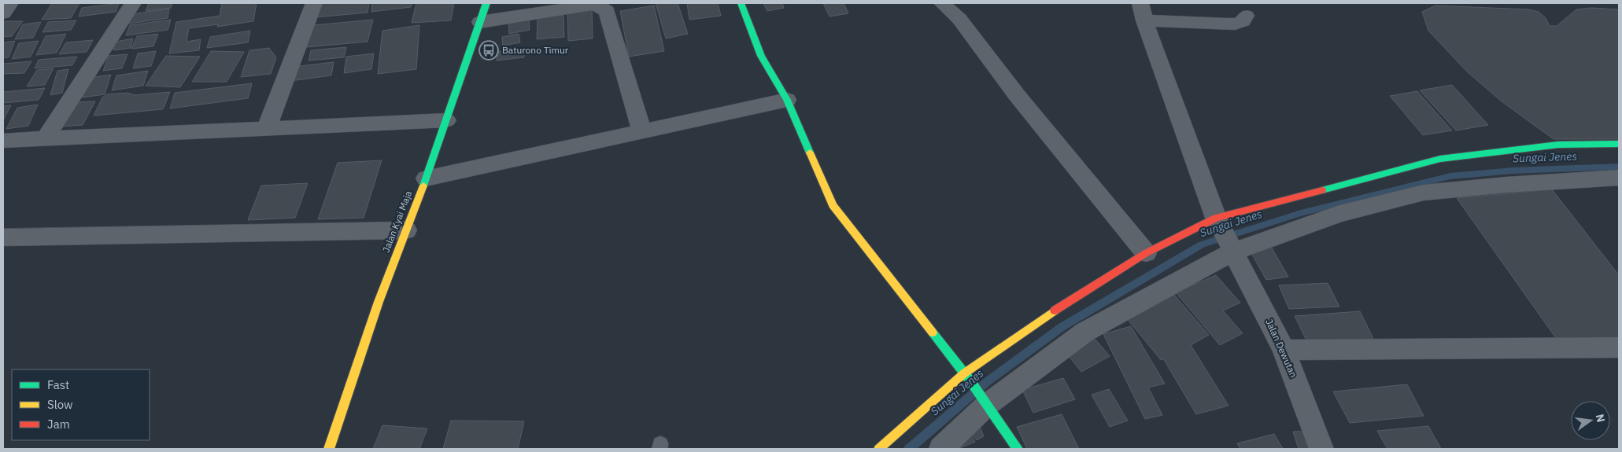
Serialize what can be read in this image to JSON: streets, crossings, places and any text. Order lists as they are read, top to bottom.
{
  "streets": {
    "street": ["Jalan Kyai Maja", "Jalan Dewutan"]
  },
  "water": ["Sungai Jenes"],
  "places": {
    "bus stop": ["Baturono Timur"]
  },
  "legend": ["Fast", "Slow", "Jam"],
  "north": "right"
}
